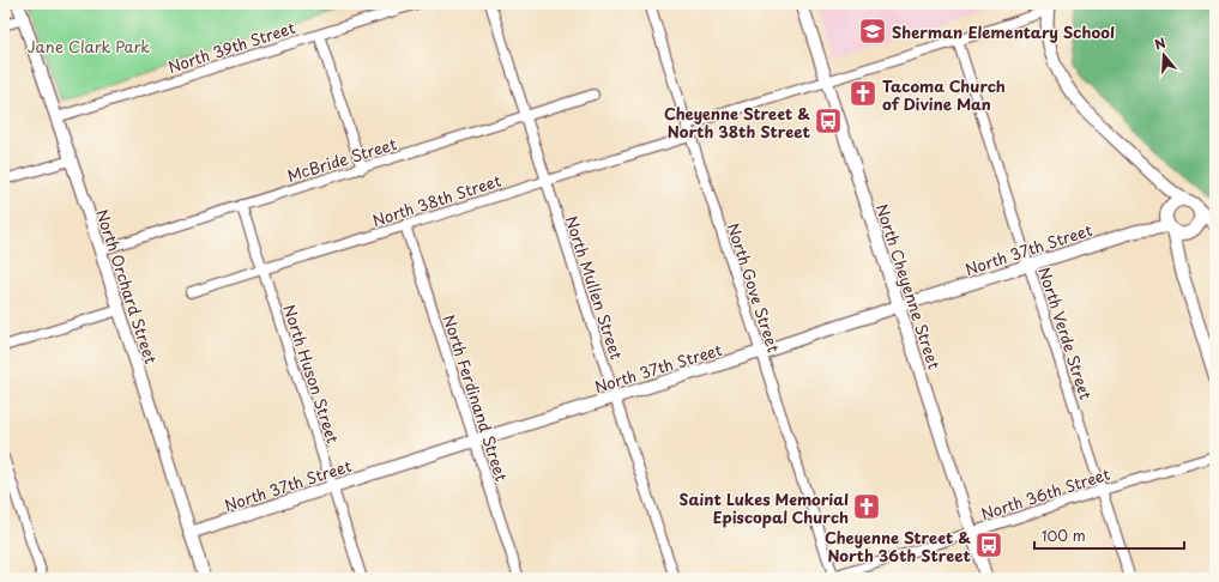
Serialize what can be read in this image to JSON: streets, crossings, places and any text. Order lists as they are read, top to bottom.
{
  "streets": {
    "street": [
      "North 39th Street",
      "McBride Street",
      "North 38th Street",
      "North 37th Street",
      "North Orchard Street",
      "North Cheyenne Street",
      "North Mullen Street",
      "North Gove Street",
      "North Verde Street",
      "North Huson Street",
      "North Ferdinand Street",
      "North 36th Street"
    ]
  },
  "crossings": [
    ["North 39th Street", "North Orchard Street"],
    ["McBride Street", "North Orchard Street"],
    ["McBride Street", "North Mullen Street"],
    ["McBride Street", "North Huson Street"],
    ["North 38th Street", "North Mullen Street"],
    ["North 38th Street", "North Gove Street"],
    ["North 38th Street", "North Huson Street"],
    ["North 38th Street", "North Ferdinand Street"],
    ["North 37th Street", "North Orchard Street"],
    ["North 37th Street", "North Cheyenne Street"],
    ["North 37th Street", "North Mullen Street"],
    ["North 37th Street", "North Gove Street"],
    ["North 37th Street", "North Verde Street"],
    ["North 37th Street", "North Huson Street"],
    ["North 37th Street", "North Ferdinand Street"],
    ["North Cheyenne Street", "North 36th Street"],
    ["North Gove Street", "North 36th Street"],
    ["North Verde Street", "North 36th Street"]
  ],
  "parks": ["Jane Clark Park"],
  "places": {
    "school or university": ["Sherman Elementary School"],
    "church": ["Tacoma Church of Divine Man", "Saint Lukes Memorial Episcopal Church"],
    "bus stop": ["Cheyenne Street & North 38th Street", "Cheyenne Street & North 36th Street"]
  },
  "scale_bar": "100 m",
  "north": "top"
}
